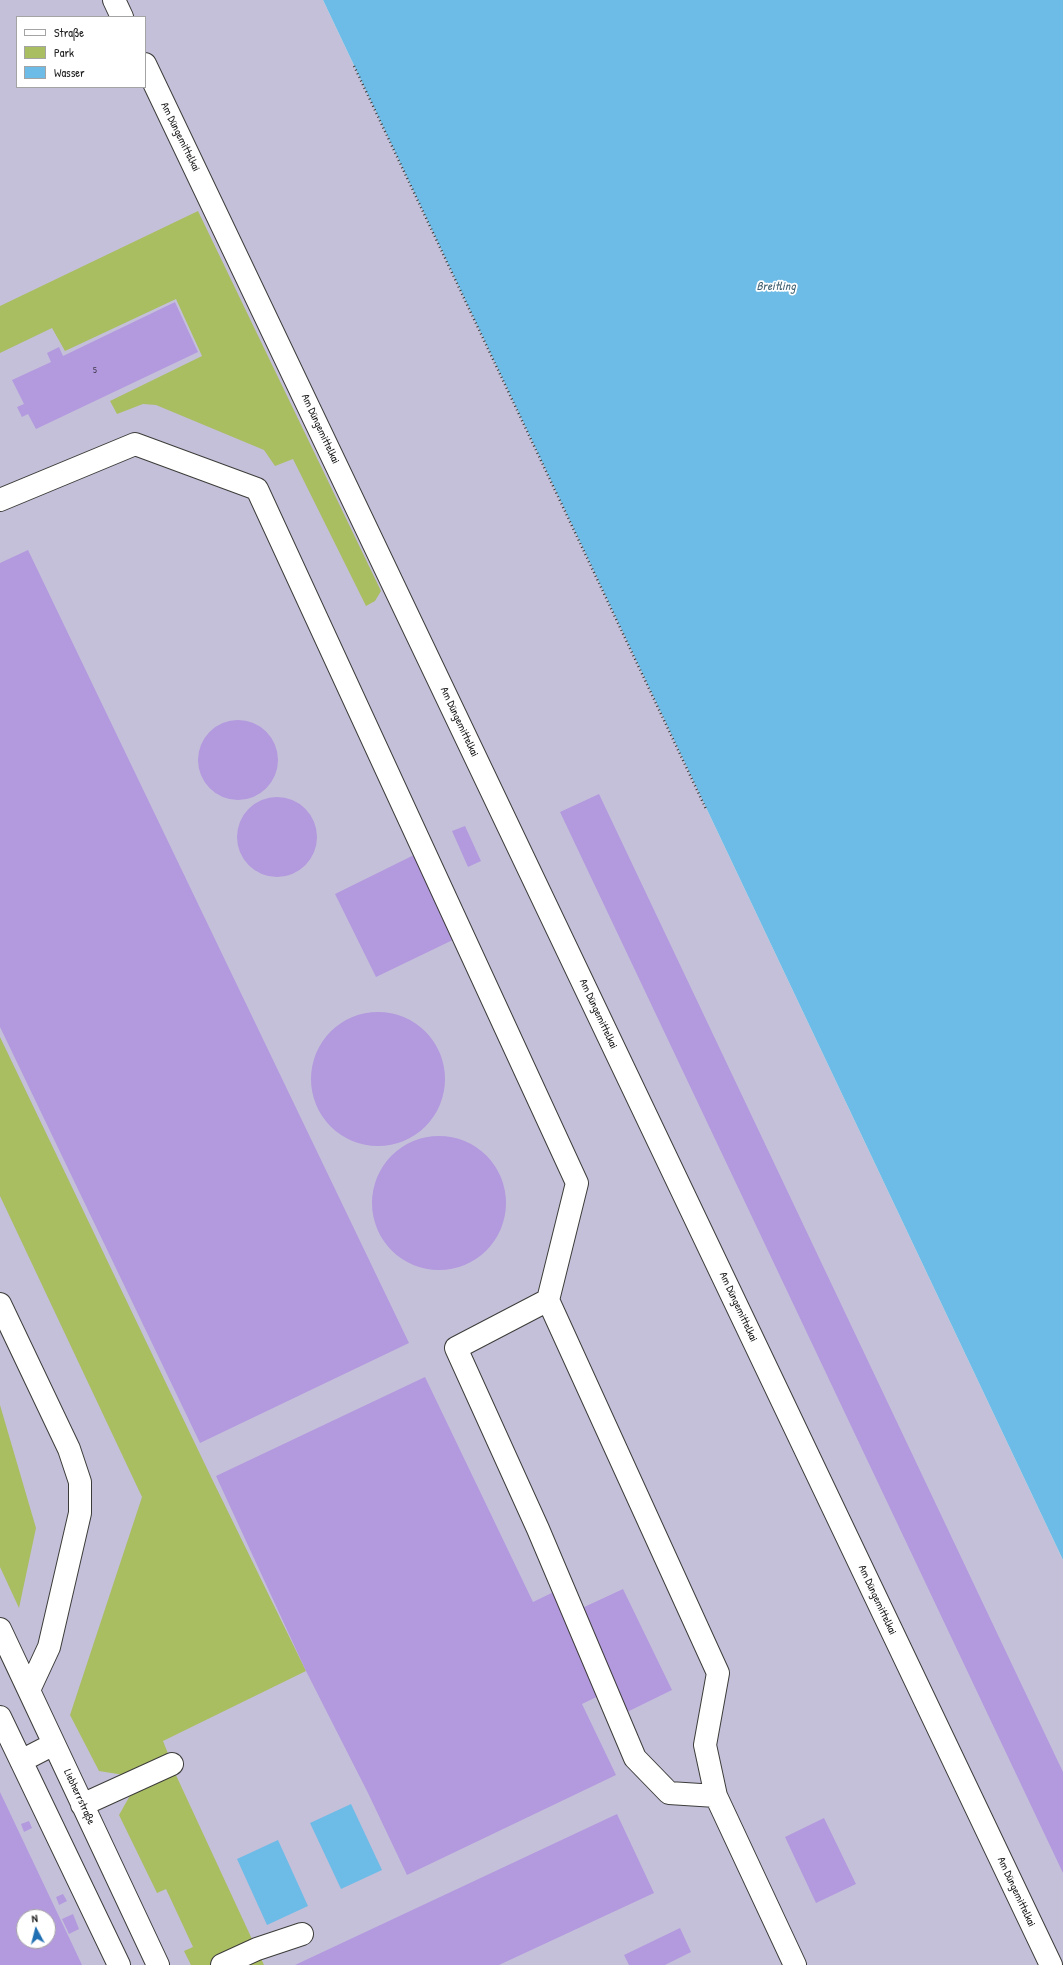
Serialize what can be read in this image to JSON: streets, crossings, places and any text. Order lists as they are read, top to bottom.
{
  "streets": {
    "street": ["Am Düngemittelkai", "Liebherrstraße"]
  },
  "water": ["Breitling"],
  "house_numbers": ["5"],
  "legend": ["Straße", "Park", "Wasser"],
  "north": "top"
}
